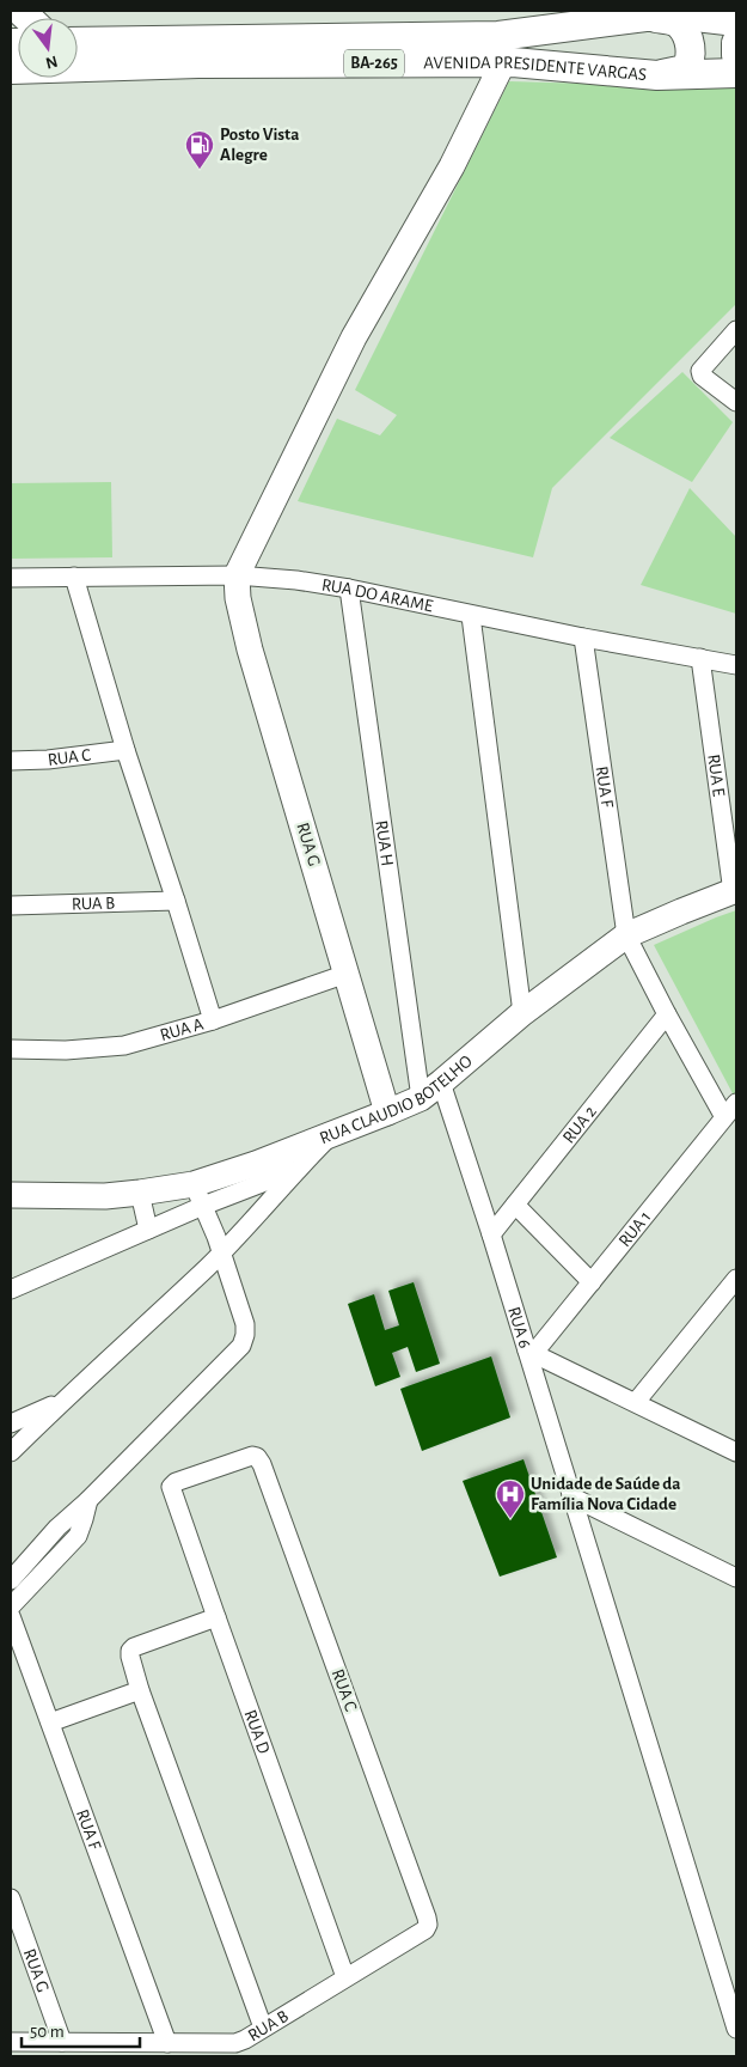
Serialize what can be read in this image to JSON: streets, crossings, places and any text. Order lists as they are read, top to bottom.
{
  "streets": {
    "main road": ["BA-265", "AVENIDA PRESIDENTE VARGAS"],
    "street": [
      "RUA DO ARAME",
      "RUA C",
      "RUA E",
      "RUA F",
      "RUA H",
      "RUA G",
      "RUA B",
      "RUA A",
      "RUA CLAUDIO BOTELHO",
      "RUA 2",
      "RUA 1",
      "RUA 6",
      "RUA D"
    ]
  },
  "crossings": [
    ["RUA DO ARAME", "RUA E"],
    ["RUA DO ARAME", "RUA F"],
    ["RUA DO ARAME", "RUA H"],
    ["RUA DO ARAME", "RUA G"],
    ["RUA C", "RUA B"],
    ["RUA C", "RUA D"],
    ["RUA E", "RUA CLAUDIO BOTELHO"],
    ["RUA F", "RUA B"],
    ["RUA F", "RUA CLAUDIO BOTELHO"],
    ["RUA F", "RUA 2"],
    ["RUA F", "RUA 1"],
    ["RUA H", "RUA CLAUDIO BOTELHO"],
    ["RUA G", "RUA B"],
    ["RUA G", "RUA A"],
    ["RUA G", "RUA CLAUDIO BOTELHO"],
    ["RUA B", "RUA D"],
    ["RUA CLAUDIO BOTELHO", "RUA 6"],
    ["RUA 2", "RUA 6"],
    ["RUA 1", "RUA 6"]
  ],
  "places": {
    "fuel station": ["Posto Vista Alegre"],
    "hospital": ["Unidade de Saúde da Família Nova Cidade"]
  },
  "scale_bar": "50 m",
  "north": "bottom"
}
